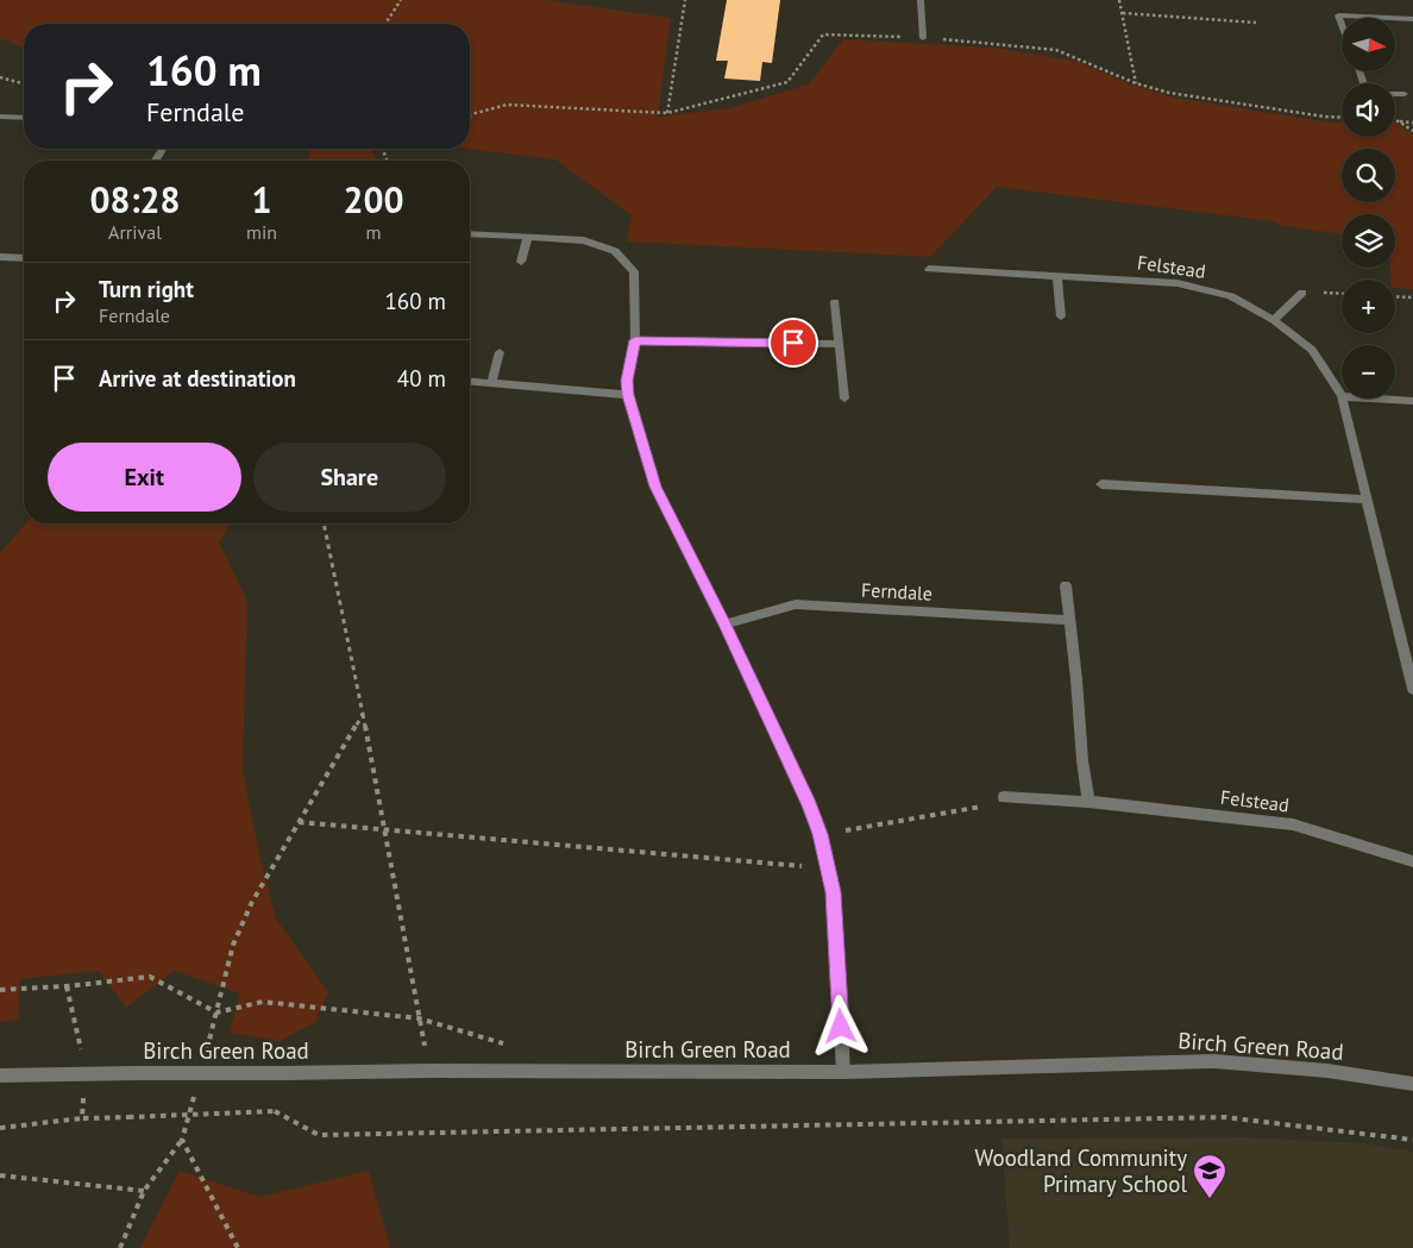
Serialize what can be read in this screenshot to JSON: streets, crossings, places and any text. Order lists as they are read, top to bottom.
{
  "streets": {
    "street": ["Felstead", "Ferndale", "Birch Green Road"]
  },
  "places": {
    "school or university": ["Woodland Community Primary School"]
  },
  "north": "right",
  "page": {
    "map_buttons": ["+", "−"],
    "turn": ["160 m", "Ferndale"],
    "eta": [
      "08:28",
      "Arrival",
      "1",
      "min",
      "200",
      "m"
    ],
    "list": [
      {
        "name": "Turn right",
        "note": "Ferndale",
        "value": "160 m"
      },
      {
        "name": "Arrive at destination",
        "value": "40 m"
      }
    ],
    "buttons": ["Exit", "Share"]
  }
}
